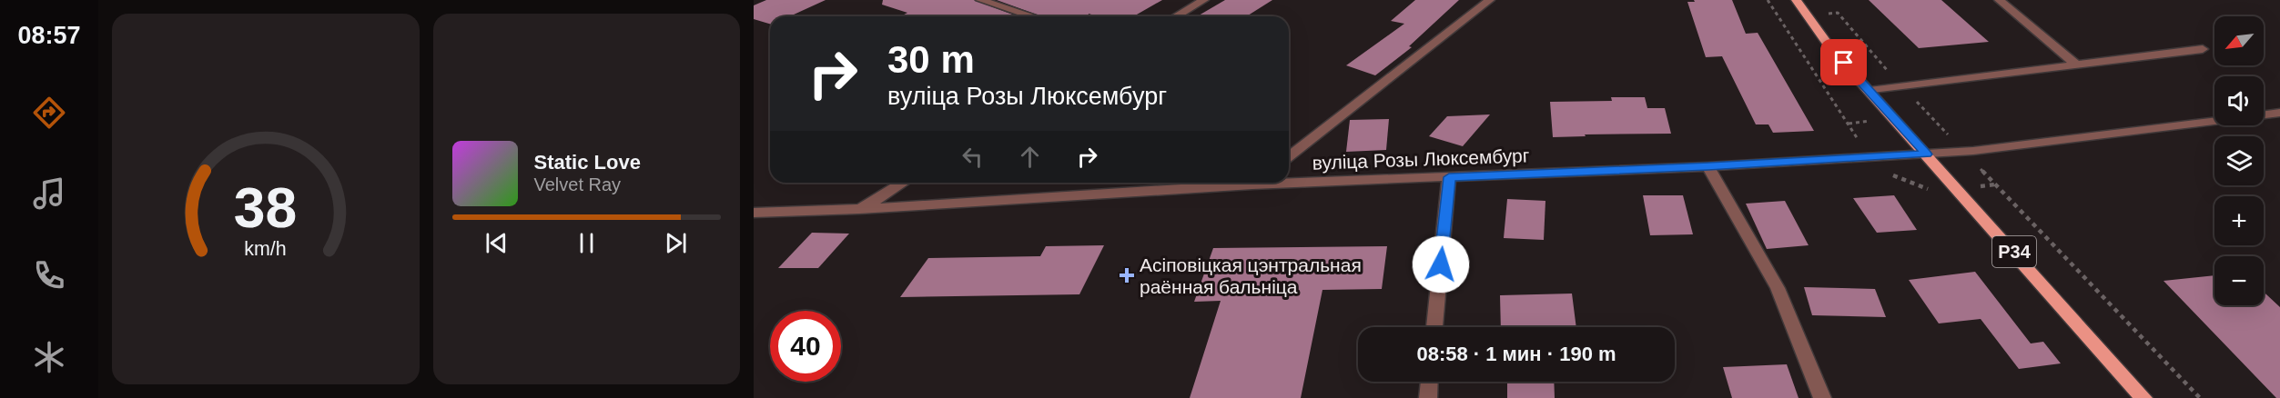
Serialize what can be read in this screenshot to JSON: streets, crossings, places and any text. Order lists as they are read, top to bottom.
{
  "streets": {
    "main road": ["Р34"],
    "street": ["вуліца Розы Люксембург"]
  },
  "crossings": [
    ["вуліца Розы Люксембург", "Р34"]
  ],
  "places": {
    "health": ["Асіповіцкая цэнтральная раённая бальніца"]
  },
  "north": "bottom left",
  "page": {
    "tabs": "08:57",
    "map_buttons": ["+", "−"],
    "turn": ["30 m", "вуліца Розы Люксембург"],
    "song": ["Static Love", "Velvet Ray"],
    "limit": "40",
    "trip": "08:58 · 1 мин · 190 m",
    "gauge": ["38", "km/h"]
  }
}
